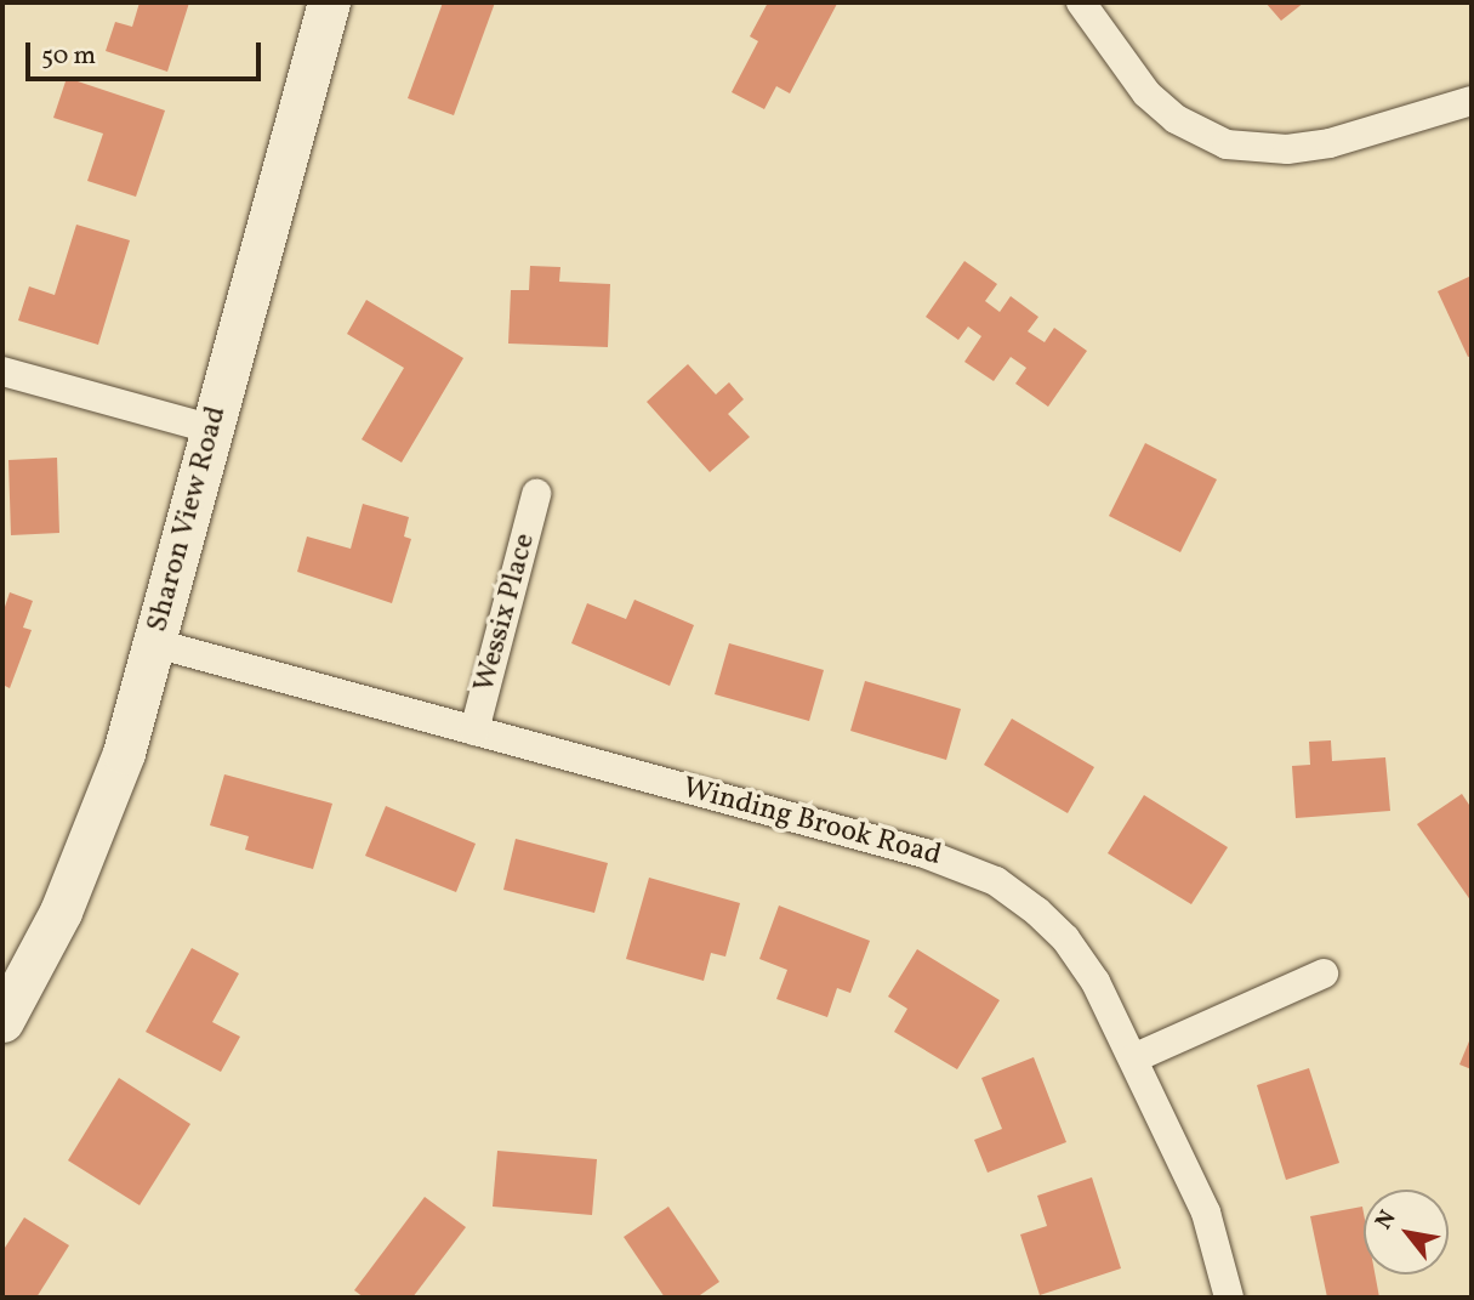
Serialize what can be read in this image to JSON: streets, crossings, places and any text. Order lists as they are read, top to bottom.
{
  "streets": {
    "street": ["Sharon View Road", "Wessix Place", "Winding Brook Road"]
  },
  "crossings": [
    ["Sharon View Road", "Winding Brook Road"],
    ["Wessix Place", "Winding Brook Road"]
  ],
  "scale_bar": "50 m",
  "north": "top left"
}
